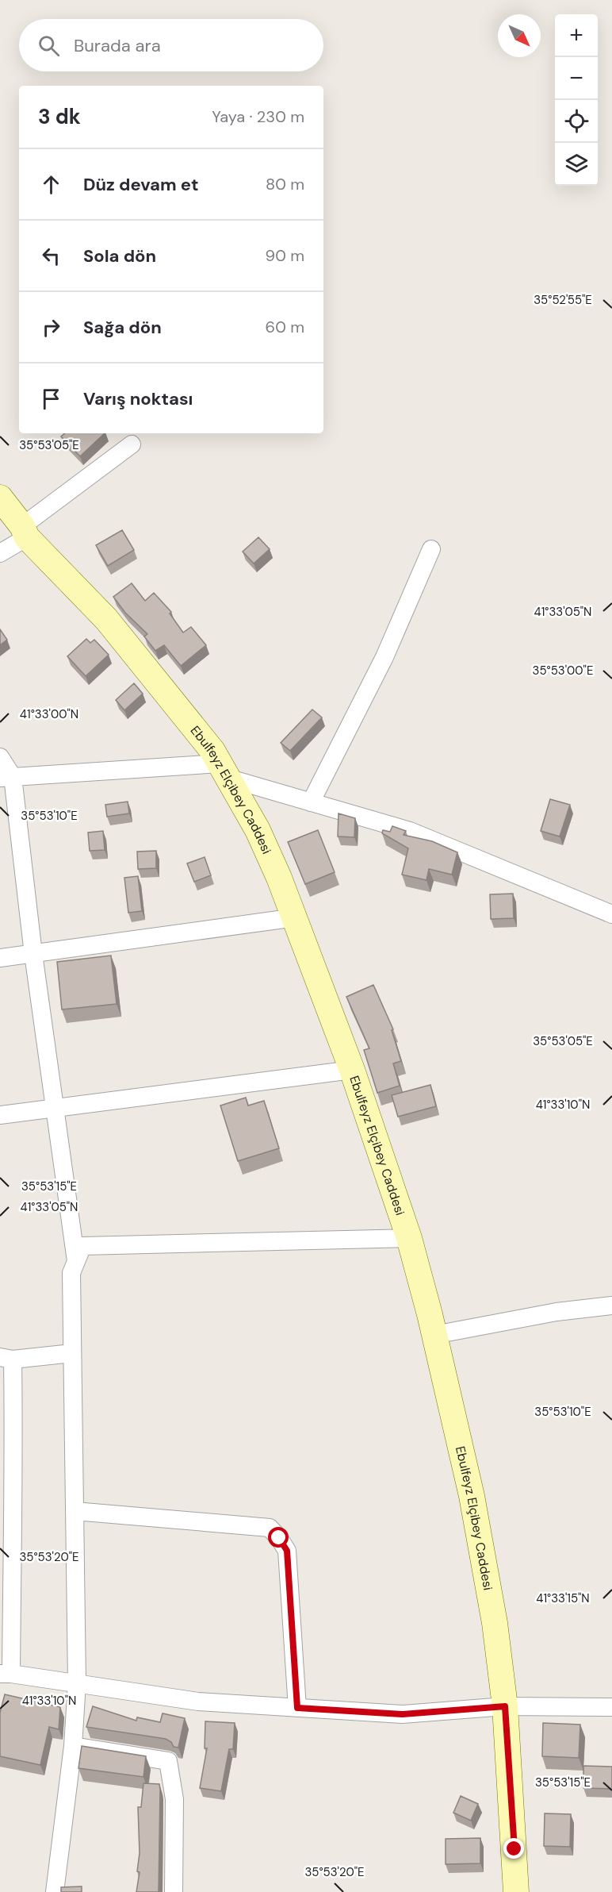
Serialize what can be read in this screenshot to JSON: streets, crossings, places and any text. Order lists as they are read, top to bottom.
{
  "streets": {
    "street": ["Ebulfeyz Elçibey Caddesi"]
  },
  "north": "bottom right",
  "page": {
    "map_buttons": ["+", "−"],
    "search": "Burada ara",
    "heading": ["3 dk", "Yaya · 230 m"],
    "list": [
      ["Düz devam et", "80 m"],
      ["Sola dön", "90 m"],
      ["Sağa dön", "60 m"],
      "Varış noktası"
    ]
  },
  "coordinates": [
    "35°52'55\"E",
    "35°53'05\"E",
    "41°33'05\"N",
    "35°53'00\"E",
    "41°33'00\"N",
    "35°53'10\"E",
    "41°33'10\"N",
    "35°53'15\"E",
    "35°53'20\"E",
    "41°33'15\"N"
  ]
}
